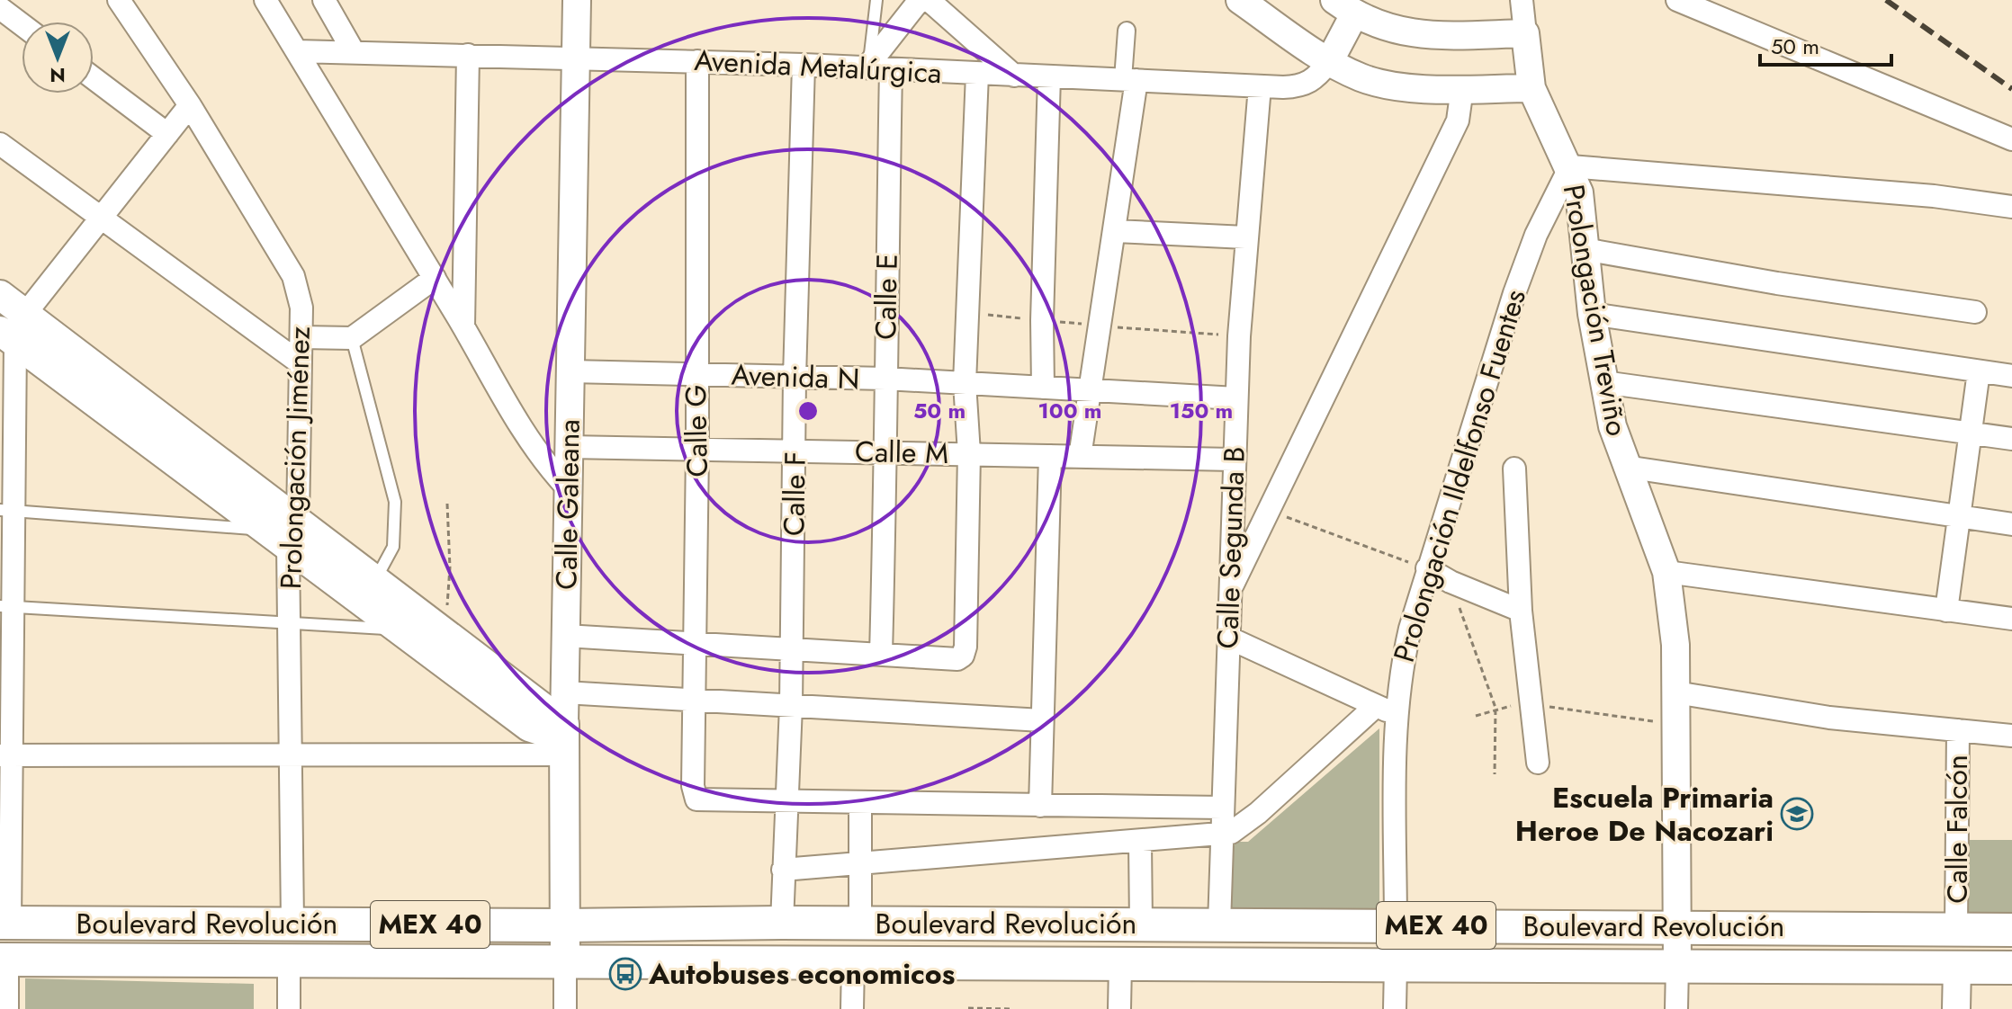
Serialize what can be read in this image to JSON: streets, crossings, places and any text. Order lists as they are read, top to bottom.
{
  "streets": {
    "main road": ["Calle Galeana", "Boulevard Revolución", "MEX 40"],
    "street": [
      "Avenida Metalúrgica",
      "Calle E",
      "Prolongación Treviño",
      "Avenida N",
      "Calle G",
      "Calle M",
      "Prolongación Jiménez",
      "Prolongación Ildelfonso Fuentes",
      "Calle F",
      "Calle Segunda B",
      "Calle Falcón"
    ]
  },
  "crossings": [
    ["Avenida Metalúrgica", "Calle E"],
    ["Avenida Metalúrgica", "Calle G"],
    ["Avenida Metalúrgica", "Calle F"],
    ["Avenida Metalúrgica", "Calle Galeana"],
    ["Avenida Metalúrgica", "Calle Segunda B"],
    ["Calle E", "Avenida N"],
    ["Calle E", "Calle M"],
    ["Prolongación Treviño", "Prolongación Ildelfonso Fuentes"],
    ["Prolongación Treviño", "Boulevard Revolución"],
    ["Prolongación Treviño", "MEX 40"],
    ["Avenida N", "Calle G"],
    ["Avenida N", "Calle F"],
    ["Avenida N", "Calle Galeana"],
    ["Avenida N", "Calle Segunda B"],
    ["Calle G", "Calle M"],
    ["Calle G", "Calle F"],
    ["Calle M", "Calle F"],
    ["Calle M", "Calle Galeana"],
    ["Calle M", "Calle Segunda B"],
    ["Prolongación Jiménez", "Boulevard Revolución"],
    ["Prolongación Ildelfonso Fuentes", "Boulevard Revolución"],
    ["Calle F", "Boulevard Revolución"],
    ["Calle Galeana", "Boulevard Revolución"],
    ["Calle Galeana", "MEX 40"],
    ["Calle Segunda B", "Boulevard Revolución"],
    ["Calle Falcón", "Boulevard Revolución"]
  ],
  "places": {
    "school or university": ["Escuela Primaria Heroe De Nacozari"],
    "bus stop": ["Autobuses economicos"]
  },
  "scale_bar": "50 m",
  "north": "bottom",
  "rings": ["50 m", "100 m", "150 m"]
}
